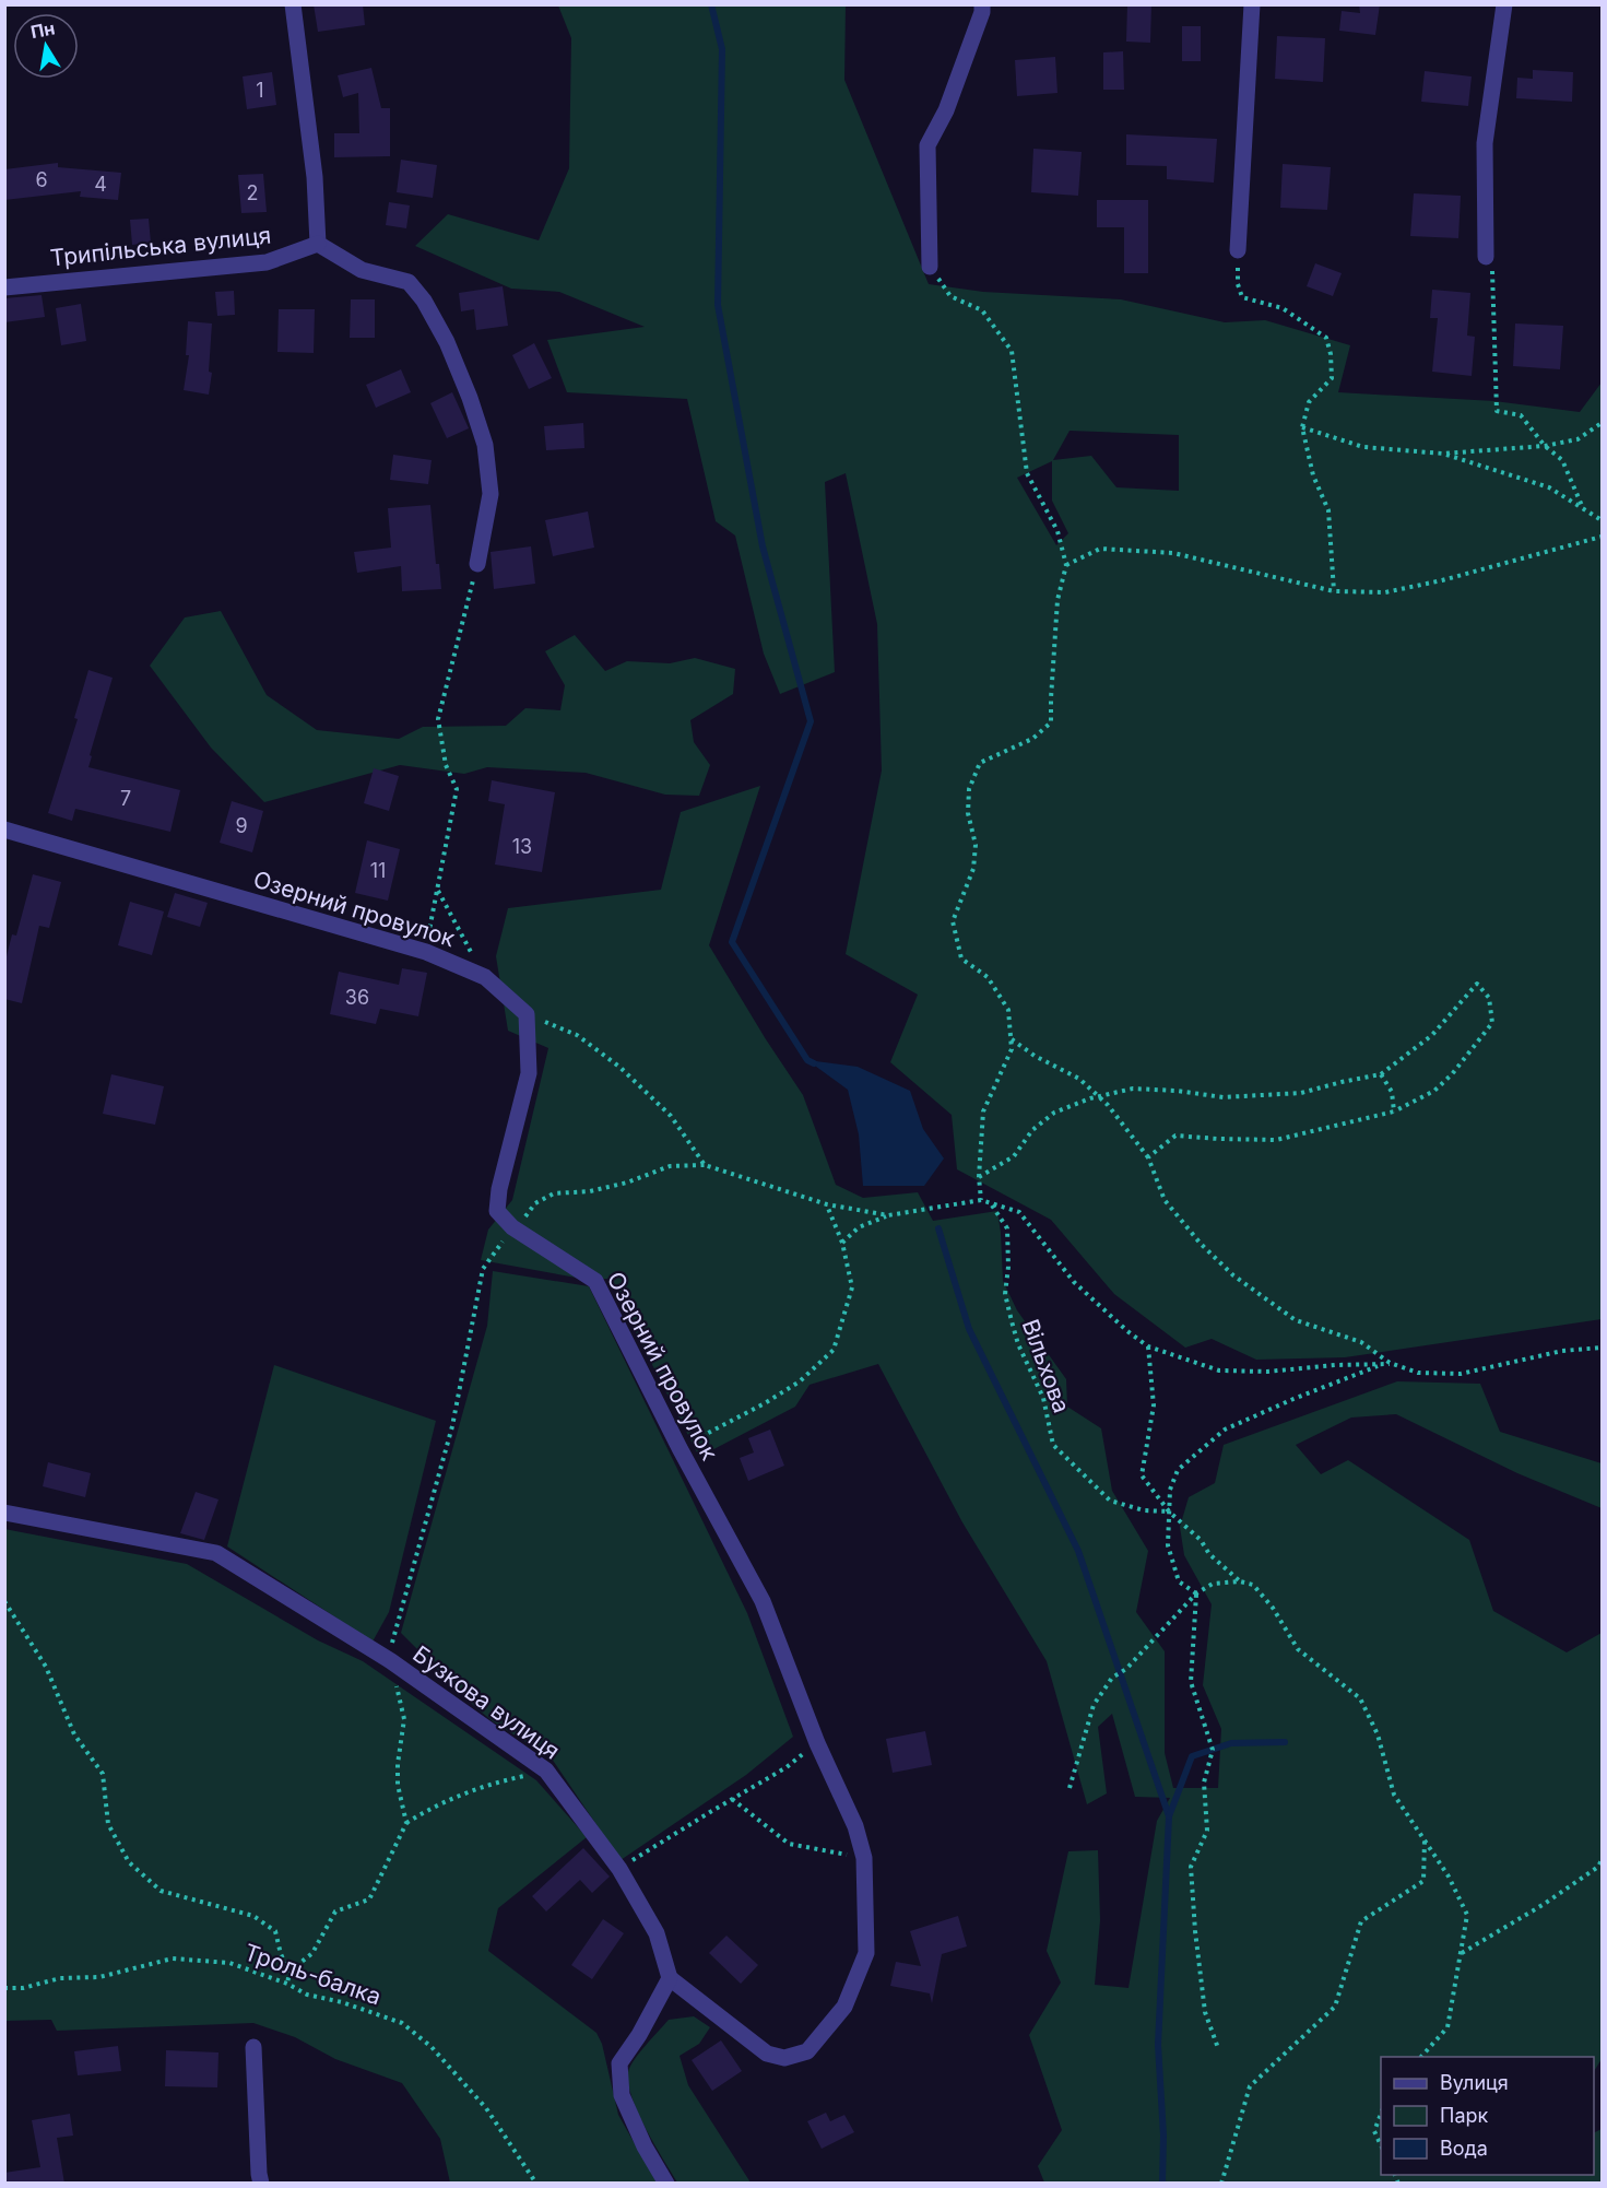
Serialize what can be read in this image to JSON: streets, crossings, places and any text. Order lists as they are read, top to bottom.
{
  "streets": {
    "street": ["Трипільська вулиця", "Озерний провулок", "Бузкова вулиця"],
    "path": ["Вільхова", "Троль-балка"]
  },
  "crossings": [
    ["Озерний провулок", "Бузкова вулиця"]
  ],
  "house_numbers": [
    "1",
    "6",
    "4",
    "2",
    "7",
    "9",
    "13",
    "11",
    "36"
  ],
  "legend": ["Вулиця", "Парк", "Вода"],
  "north": "top"
}
